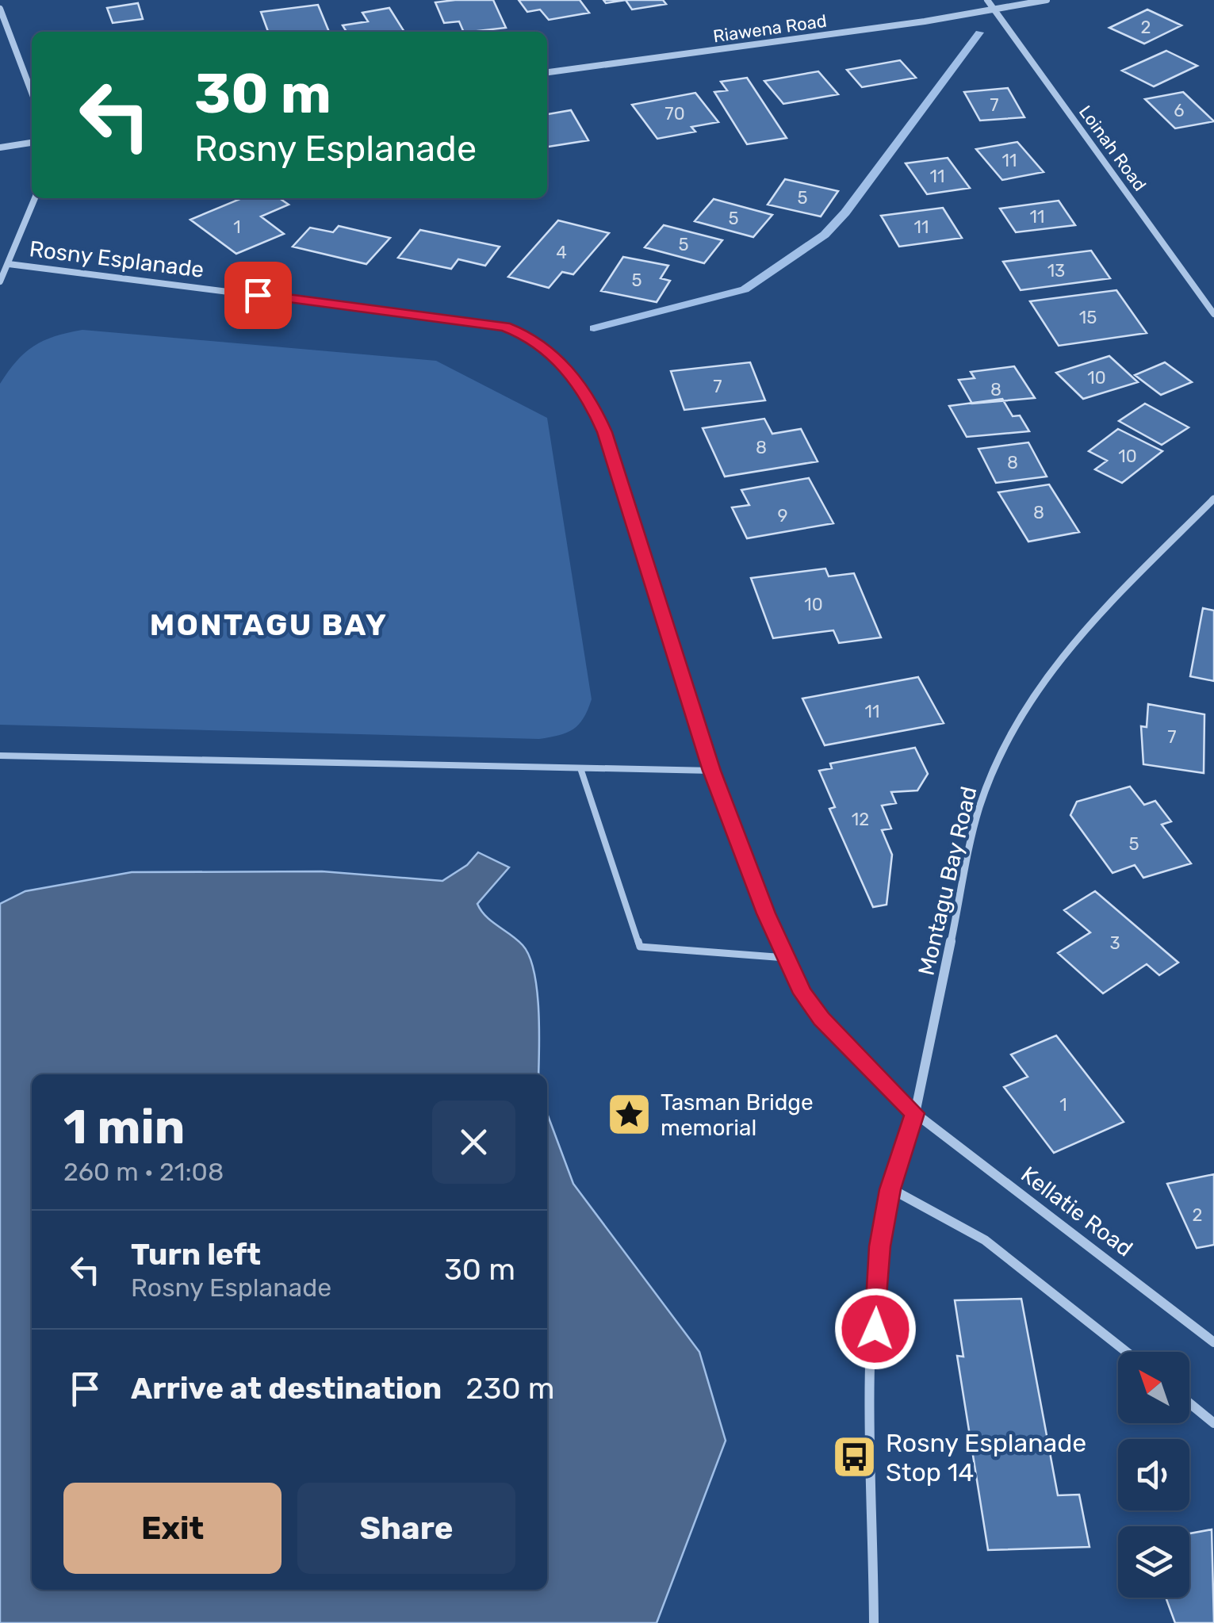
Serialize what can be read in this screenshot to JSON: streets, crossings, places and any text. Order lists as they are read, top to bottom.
{
  "streets": {
    "street": [
      "Riawena Road",
      "Loinah Road",
      "Rosny Esplanade",
      "Montagu Bay Road",
      "Kellatie Road"
    ]
  },
  "crossings": [
    ["Riawena Road", "Loinah Road"],
    ["Rosny Esplanade", "Montagu Bay Road"],
    ["Rosny Esplanade", "Kellatie Road"],
    ["Montagu Bay Road", "Kellatie Road"]
  ],
  "districts": ["MONTAGU BAY"],
  "places": {
    "place": ["Tasman Bridge memorial"],
    "bus stop": ["Rosny Esplanade Stop 14"]
  },
  "house_numbers": [
    "2",
    "7",
    "6",
    "70",
    "11",
    "11",
    "5",
    "11",
    "5",
    "1",
    "11",
    "5",
    "4",
    "13",
    "5",
    "15",
    "10",
    "7",
    "8",
    "8",
    "10",
    "8",
    "8",
    "9",
    "10",
    "11",
    "7",
    "12",
    "5",
    "3",
    "1",
    "2"
  ],
  "north": "top left",
  "page": {
    "turn": ["30 m", "Rosny Esplanade"],
    "heading": ["1 min", "260 m · 21:08"],
    "list": [
      {
        "name": "Turn left",
        "note": "Rosny Esplanade",
        "value": "30 m"
      },
      {
        "name": "Arrive at destination",
        "value": "230 m"
      }
    ],
    "buttons": ["Exit", "Share"]
  }
}
